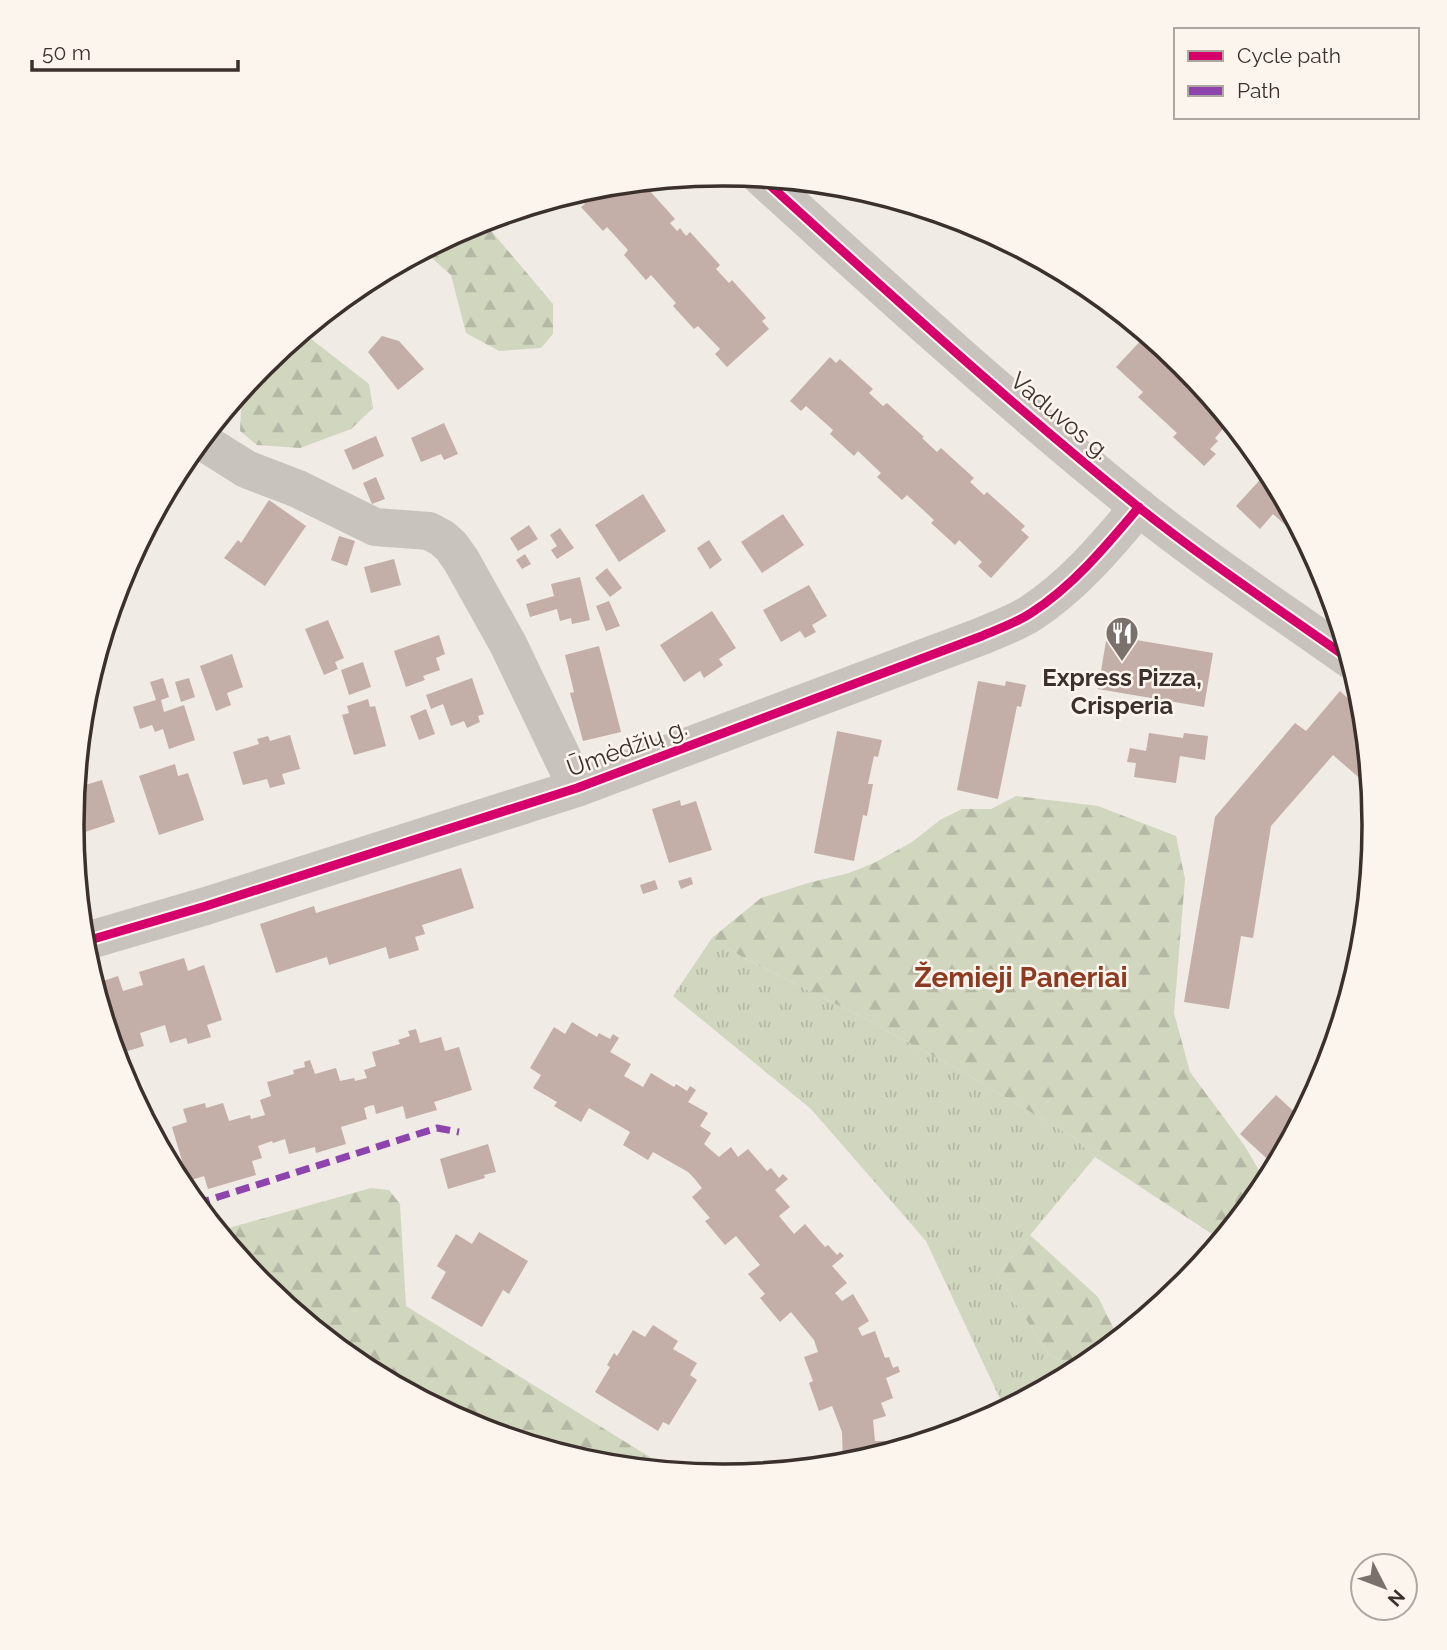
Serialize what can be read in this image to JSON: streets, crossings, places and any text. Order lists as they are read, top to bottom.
{
  "streets": {
    "street": ["Vaduvos g.", "Ūmėdžių g."]
  },
  "crossings": [
    ["Vaduvos g.", "Ūmėdžių g."]
  ],
  "districts": ["Žemieji Paneriai"],
  "places": {
    "restaurant": ["Express Pizza, Crisperia"]
  },
  "legend": ["Cycle path", "Path"],
  "scale_bar": "50 m",
  "north": "bottom right"
}
